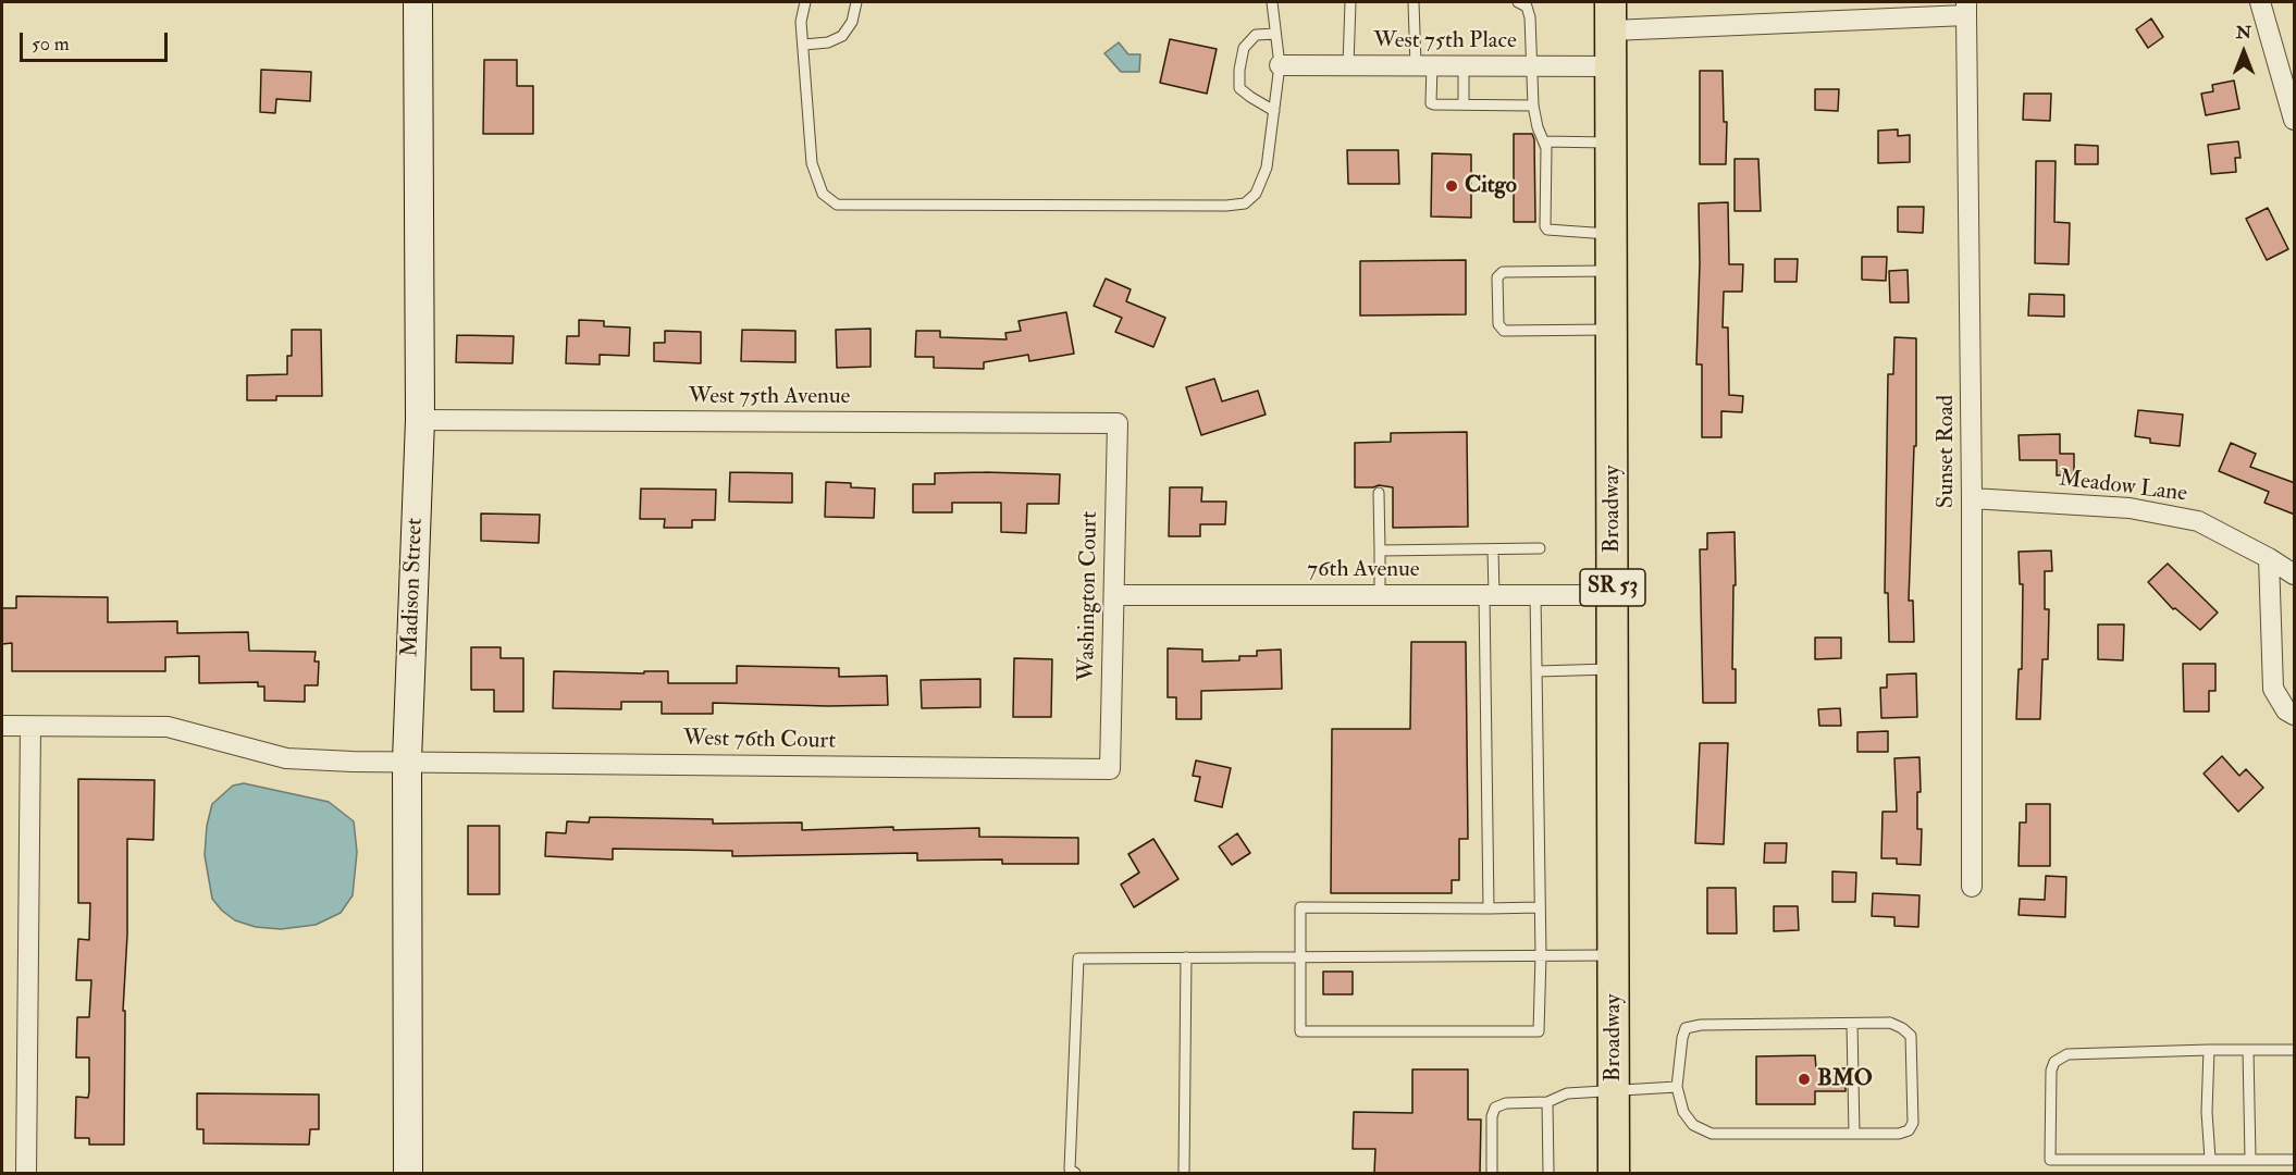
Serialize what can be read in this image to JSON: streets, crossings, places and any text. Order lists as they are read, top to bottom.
{
  "streets": {
    "main road": ["Broadway", "SR 53"],
    "street": [
      "West 75th Place",
      "West 75th Avenue",
      "Sunset Road",
      "Meadow Lane",
      "76th Avenue",
      "Madison Street",
      "Washington Court",
      "West 76th Court"
    ]
  },
  "crossings": [
    ["West 75th Place", "Broadway"],
    ["West 75th Avenue", "Madison Street"],
    ["West 75th Avenue", "Washington Court"],
    ["Sunset Road", "Meadow Lane"],
    ["Broadway", "76th Avenue"],
    ["76th Avenue", "Washington Court"],
    ["Madison Street", "West 76th Court"],
    ["Washington Court", "West 76th Court"]
  ],
  "places": ["Citgo", "BMO"],
  "scale_bar": "50 m",
  "north": "top"
}
